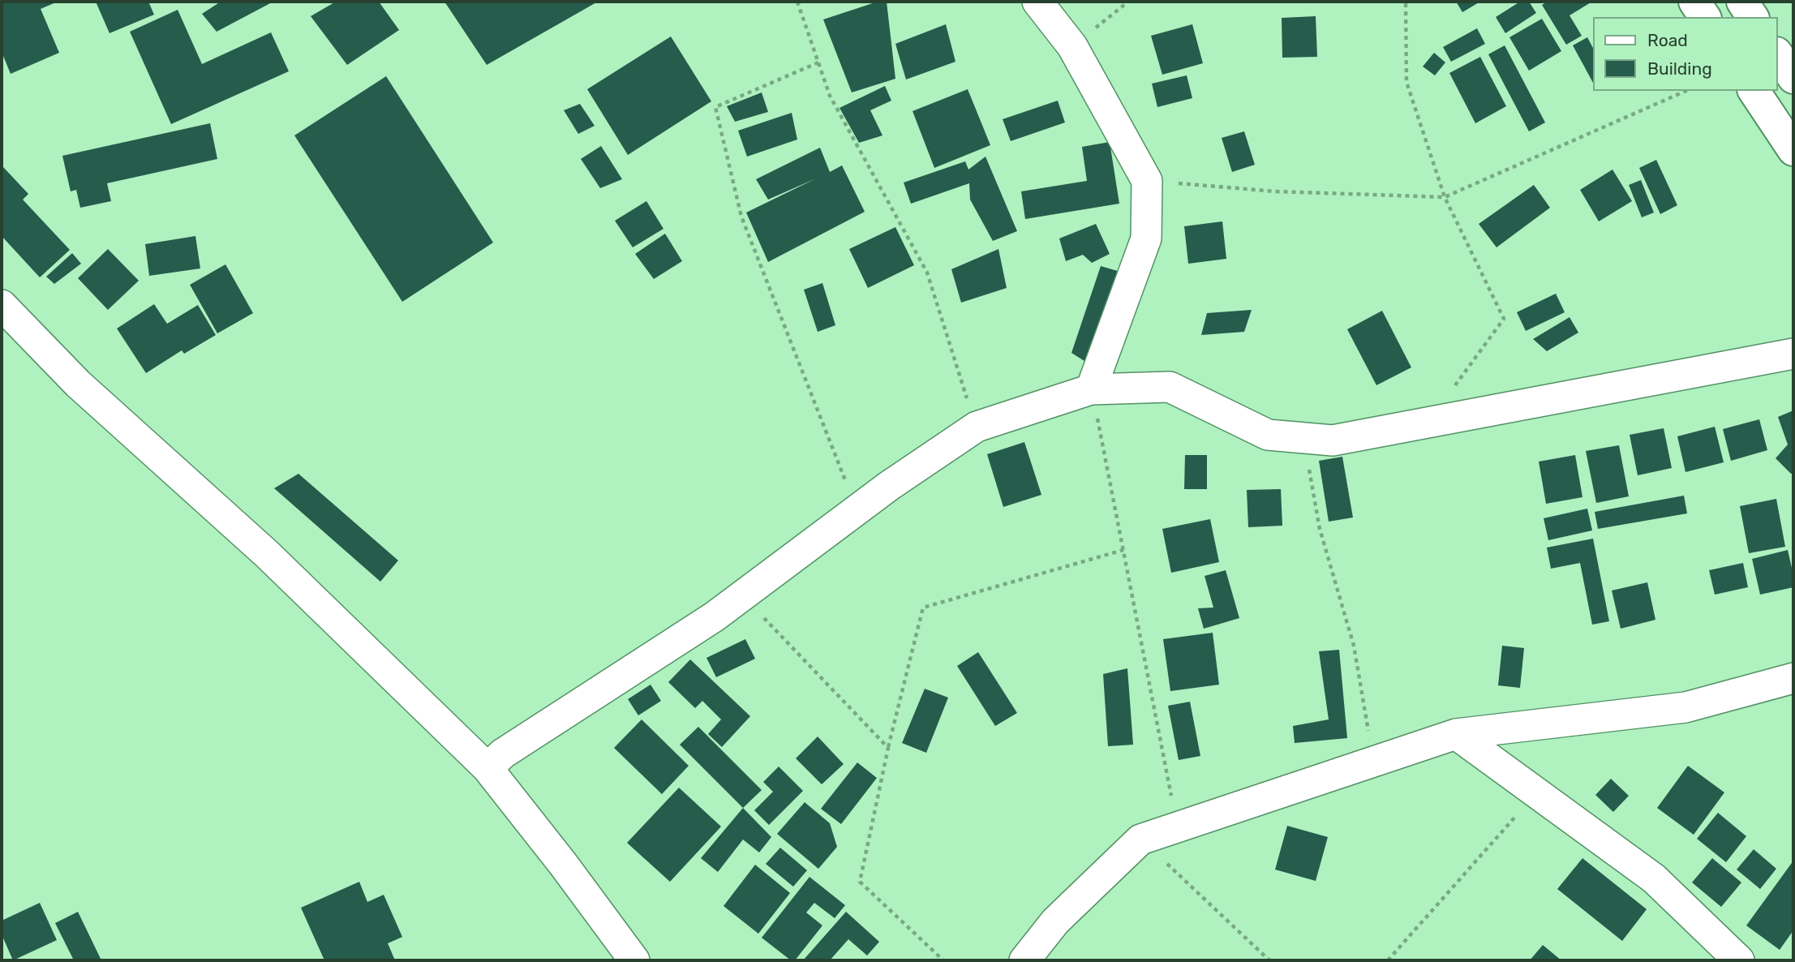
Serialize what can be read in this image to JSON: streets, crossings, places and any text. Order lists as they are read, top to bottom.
{
  "legend": ["Road", "Building"]
}
